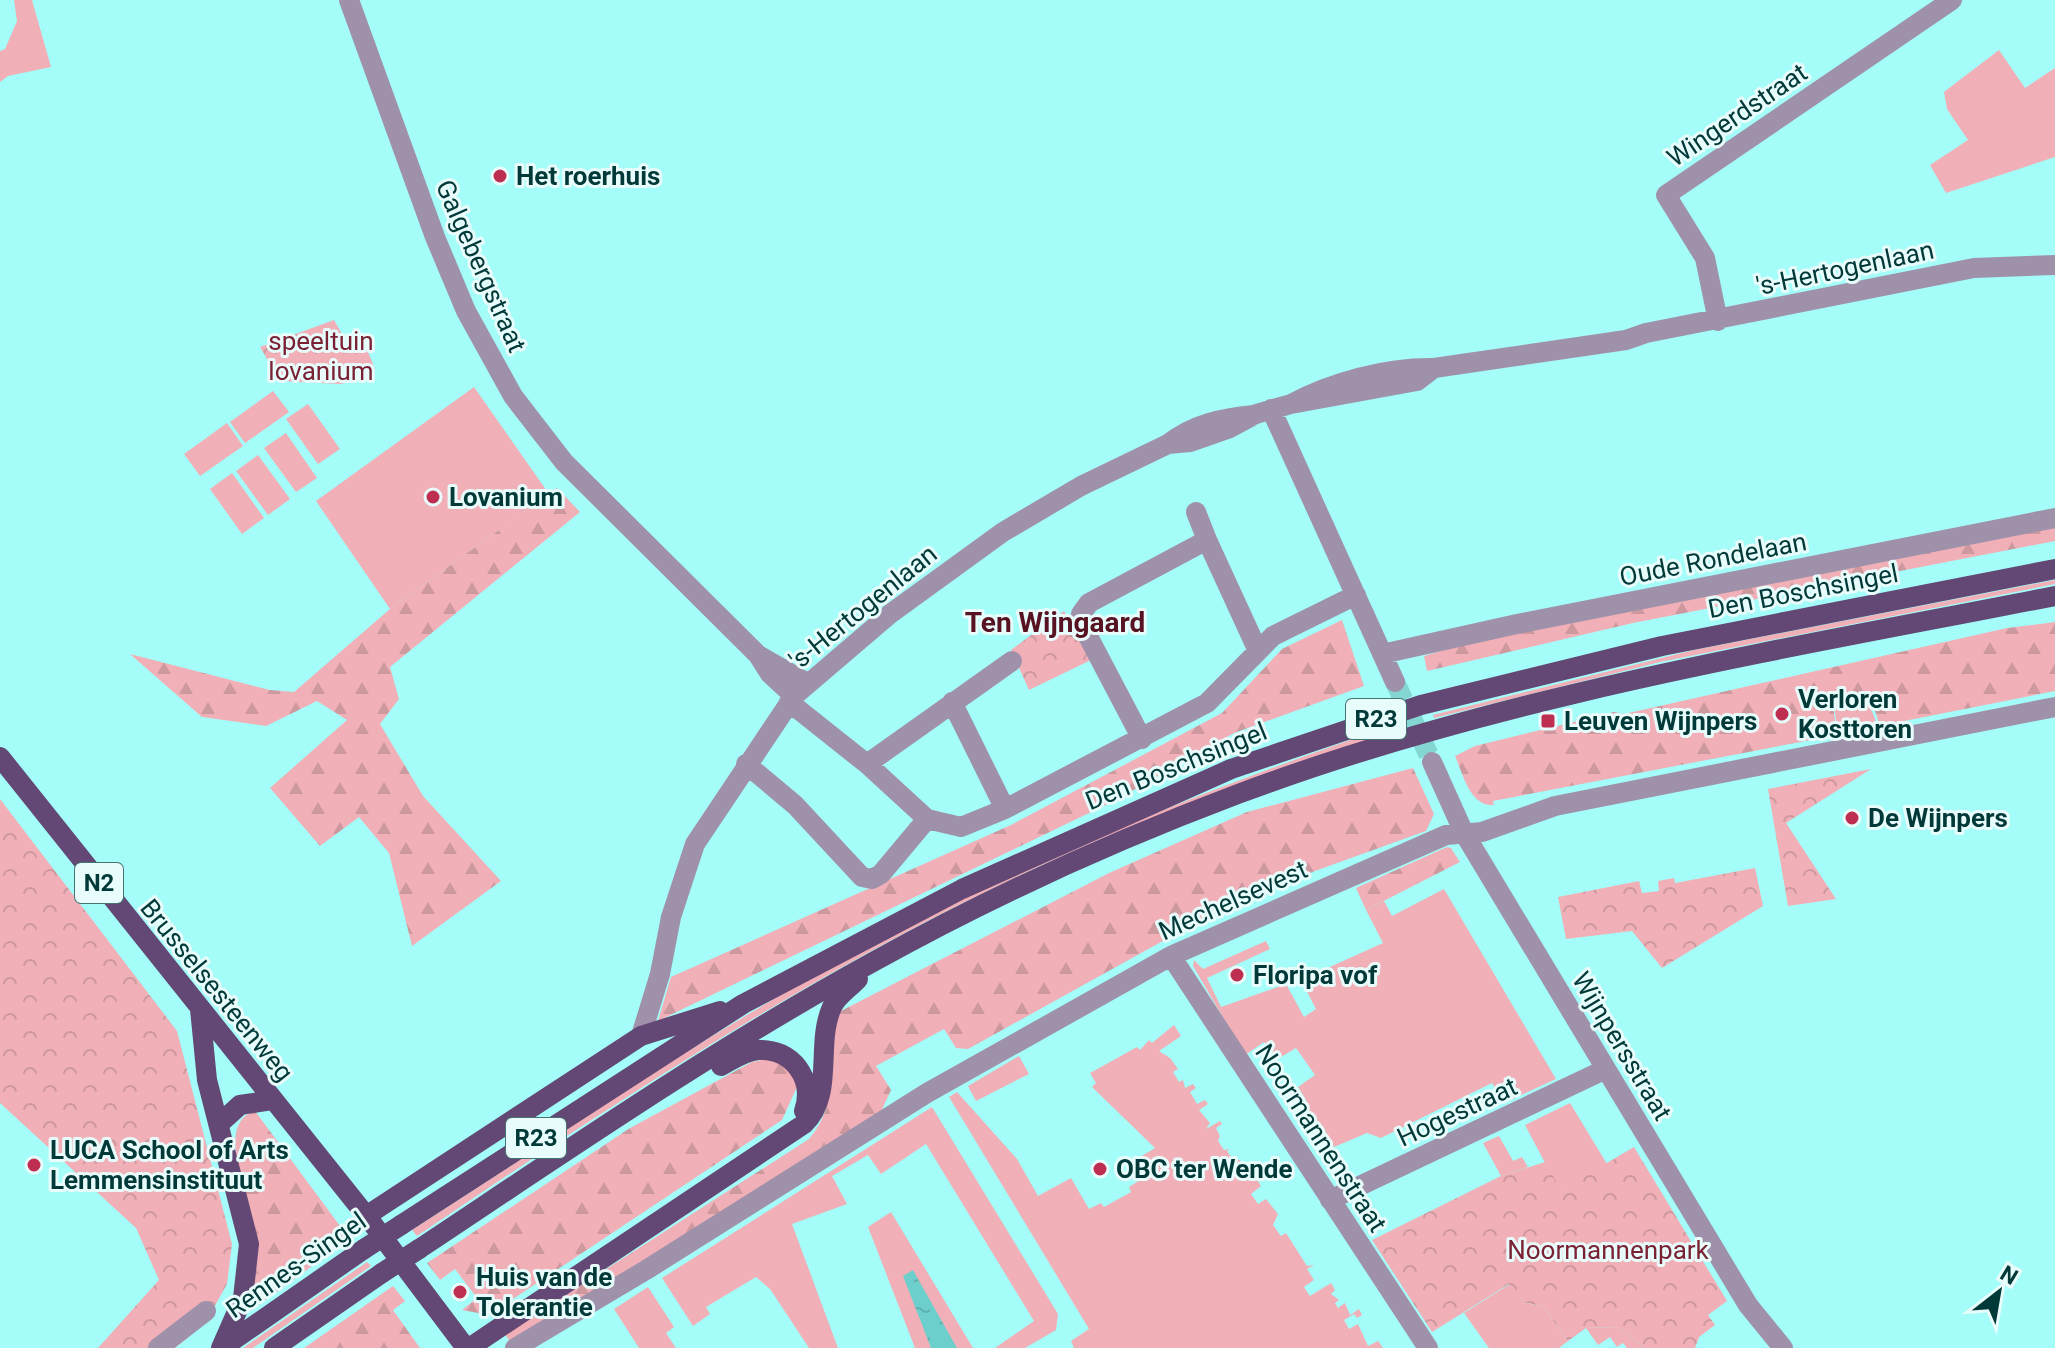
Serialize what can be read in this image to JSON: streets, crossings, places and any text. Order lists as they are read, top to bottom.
{
  "streets": {
    "main road": [
      "Den Boschsingel",
      "R23",
      "N2",
      "Brusselsesteenweg",
      "Rennes-Singel"
    ],
    "street": [
      "Wingerdstraat",
      "Galgebergstraat",
      "'s-Hertogenlaan",
      "Oude Rondelaan",
      "Mechelsevest",
      "Wijnpersstraat",
      "Hogestraat",
      "Noormannenstraat"
    ]
  },
  "crossings": [
    ["Wingerdstraat", "'s-Hertogenlaan"],
    ["Galgebergstraat", "'s-Hertogenlaan"],
    ["Den Boschsingel", "Rennes-Singel"],
    ["N2", "Brusselsesteenweg"],
    ["Mechelsevest", "Wijnpersstraat"],
    ["Mechelsevest", "Noormannenstraat"],
    ["Wijnpersstraat", "Hogestraat"],
    ["Hogestraat", "Noormannenstraat"]
  ],
  "districts": ["Ten Wijngaard"],
  "parks": ["speeltuin lovanium", "Noormannenpark"],
  "places": {
    "other": [
      "Het roerhuis",
      "Lovanium",
      "Verloren Kosttoren",
      "De Wijnpers",
      "Floripa vof",
      "LUCA School of Arts Lemmensinstituut",
      "OBC ter Wende",
      "Huis van de Tolerantie"
    ],
    "transit": ["Leuven Wijnpers"]
  },
  "north": "top right"
}
